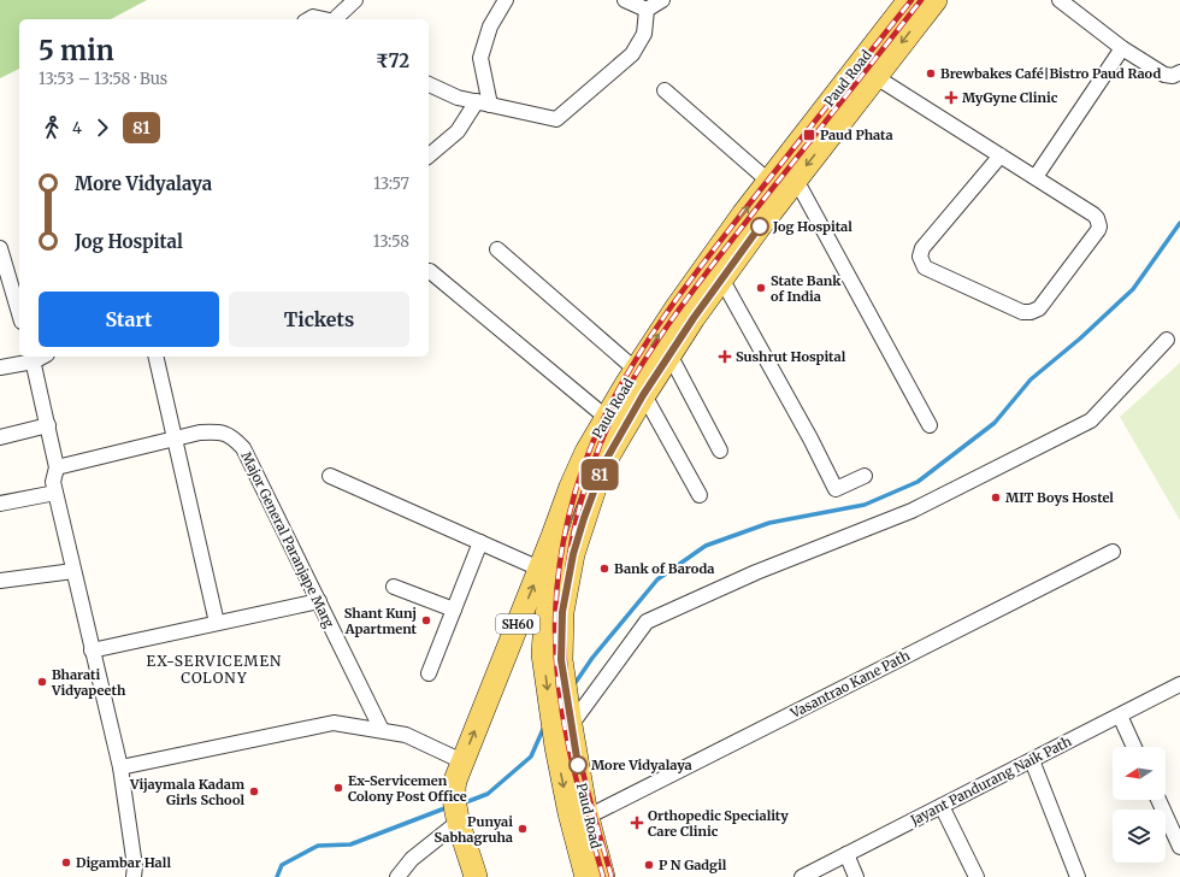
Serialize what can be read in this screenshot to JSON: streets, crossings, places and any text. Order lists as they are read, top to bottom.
{
  "streets": {
    "main road": ["Paud Road", "SH60"],
    "street": ["Major General Paranjape Marg", "Vasantrao Kane Path", "Jayant Pandurang Naik Path"]
  },
  "crossings": [
    ["Paud Road", "Vasantrao Kane Path"]
  ],
  "districts": ["EX-SERVICEMEN COLONY"],
  "places": {
    "other": [
      "Brewbakes Café|Bistro Paud Raod",
      "Jog Hospital",
      "State Bank of India",
      "MIT Boys Hostel",
      "Bank of Baroda",
      "Shant Kunj Apartment",
      "Bharati Vidyapeeth",
      "More Vidyalaya",
      "Ex-Servicemen Colony Post Office",
      "Vijaymala Kadam Girls School",
      "Punyai Sabhagruha",
      "Digambar Hall",
      "P N Gadgil"
    ],
    "health": ["MyGyne Clinic", "Sushrut Hospital", "Orthopedic Speciality Care Clinic"],
    "transit": ["Paud Phata"]
  },
  "lines": ["bus line 81"],
  "north": "left",
  "page": {
    "on_map": "81",
    "heading": ["5 min", "13:53 – 13:58 · Bus", "₹72"],
    "legs": ["4", "81"],
    "list": [
      {
        "name": "More Vidyalaya",
        "value": "13:57"
      },
      {
        "name": "Jog Hospital",
        "value": "13:58"
      }
    ],
    "buttons": ["Start", "Tickets"]
  }
}
